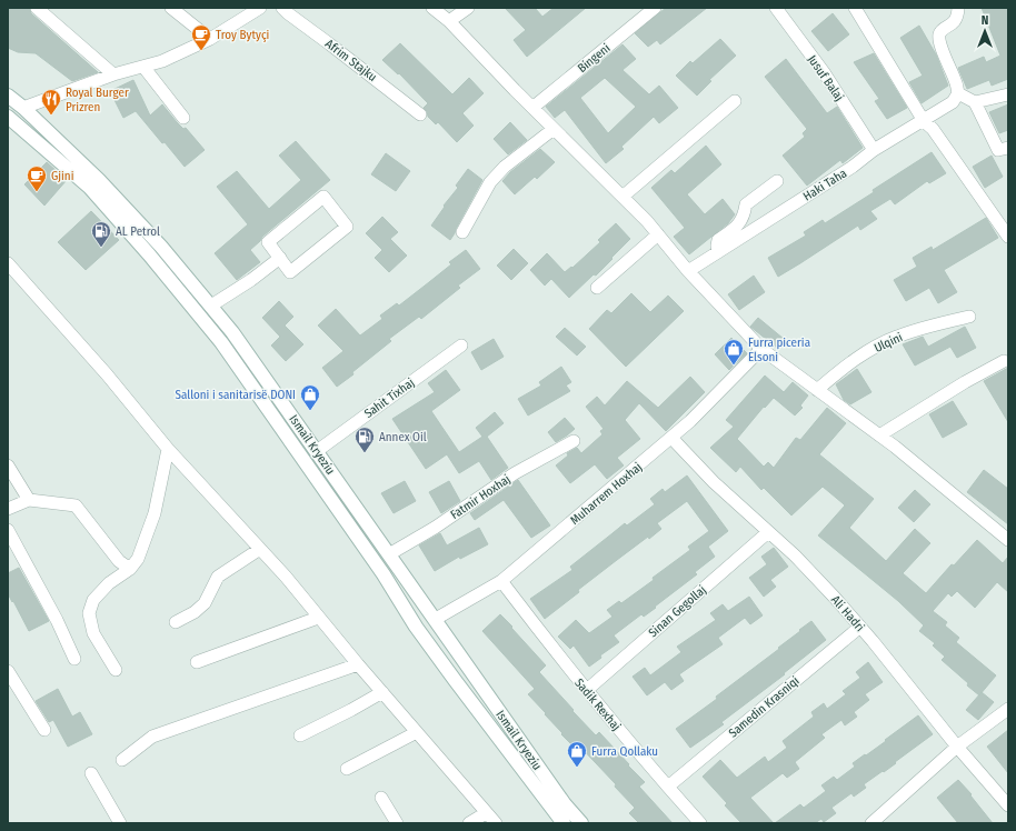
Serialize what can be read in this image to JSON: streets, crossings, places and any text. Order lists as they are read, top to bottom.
{
  "streets": {
    "main road": ["Ismail Kryeziu"],
    "street": [
      "Bingeni",
      "Afrim Stajku",
      "Jusuf Balaj",
      "Haki Taha",
      "Ulqini",
      "Sahit Tixhaj",
      "Muharrem Hoxhaj",
      "Fatmir Hoxhaj",
      "Sinan Gegollaj",
      "Ali Hadri",
      "Sadik Rexhaj",
      "Samedin Krasniqi"
    ]
  },
  "crossings": [
    ["Jusuf Balaj", "Haki Taha"],
    ["Sahit Tixhaj", "Ismail Kryeziu"],
    ["Ismail Kryeziu", "Muharrem Hoxhaj"],
    ["Ismail Kryeziu", "Fatmir Hoxhaj"],
    ["Muharrem Hoxhaj", "Ali Hadri"],
    ["Muharrem Hoxhaj", "Sadik Rexhaj"],
    ["Sinan Gegollaj", "Ali Hadri"],
    ["Sinan Gegollaj", "Sadik Rexhaj"],
    ["Ali Hadri", "Samedin Krasniqi"],
    ["Sadik Rexhaj", "Samedin Krasniqi"]
  ],
  "places": {
    "cafe": ["Troy Bytyçi", "Gjini"],
    "restaurant": ["Royal Burger Prizren"],
    "fuel station": ["AL Petrol", "Annex Oil"],
    "shop": ["Furra piceria Elsoni", "Salloni i sanitarisë DONI", "Furra Qollaku"]
  },
  "north": "top"
}
